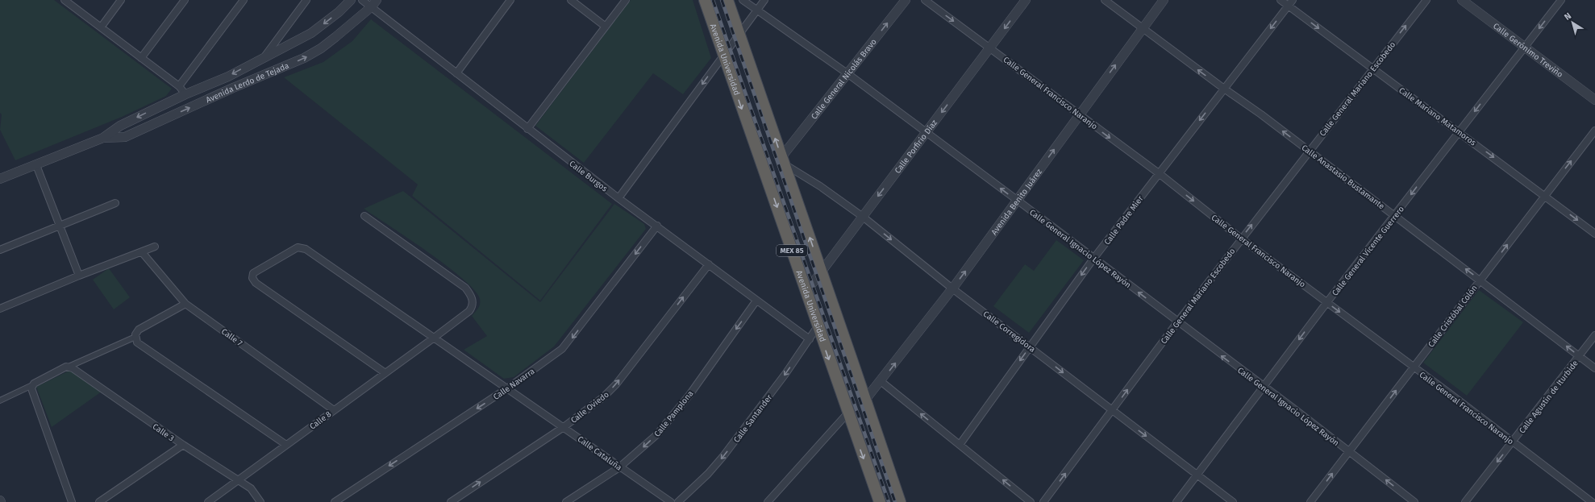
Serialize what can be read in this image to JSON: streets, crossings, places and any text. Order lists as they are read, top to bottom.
{
  "streets": {
    "highway": ["Avenida Universidad", "MEX 85"],
    "street": [
      "Calle Gerónimo Treviño",
      "Calle General Nicolás Bravo",
      "Avenida Lerdo de Tejada",
      "Calle General Mariano Escobedo",
      "Calle General Francisco Naranjo",
      "Calle Mariano Matamoros",
      "Calle Porfirio Díaz",
      "Calle Burgos",
      "Calle Anastasio Bustamante",
      "Avenida Benito Juárez",
      "Calle Padre Mier",
      "Calle General Ignacio López Rayón",
      "Calle General Vicente Guerrero",
      "Calle Cristóbal Colón",
      "Calle Corregidora",
      "Calle 7",
      "Calle Navarra",
      "Calle Agustín de Iturbide",
      "Calle Oviedo",
      "Calle Pamplona",
      "Calle Santander",
      "Calle 8",
      "Calle 3",
      "Calle Cataluña"
    ]
  },
  "crossings": [
    ["Calle Gerónimo Treviño", "Calle General Vicente Guerrero"],
    ["Avenida Universidad", "Calle Porfirio Díaz"],
    ["Avenida Universidad", "Calle Santander"],
    ["Calle General Nicolás Bravo", "Calle General Ignacio López Rayón"],
    ["Calle General Nicolás Bravo", "MEX 85"],
    ["Calle General Nicolás Bravo", "Calle Corregidora"],
    ["Avenida Lerdo de Tejada", "Calle Burgos"],
    ["Calle General Mariano Escobedo", "Calle General Francisco Naranjo"],
    ["Calle General Mariano Escobedo", "Calle Mariano Matamoros"],
    ["Calle General Mariano Escobedo", "Calle Anastasio Bustamante"],
    ["Calle General Mariano Escobedo", "Calle General Ignacio López Rayón"],
    ["Calle General Mariano Escobedo", "Calle Corregidora"],
    ["Calle General Francisco Naranjo", "Calle Porfirio Díaz"],
    ["Calle General Francisco Naranjo", "Avenida Benito Juárez"],
    ["Calle General Francisco Naranjo", "Calle Padre Mier"],
    ["Calle General Francisco Naranjo", "Calle General Vicente Guerrero"],
    ["Calle General Francisco Naranjo", "Calle Cristóbal Colón"],
    ["Calle General Francisco Naranjo", "Calle Agustín de Iturbide"],
    ["Calle Mariano Matamoros", "Calle Padre Mier"],
    ["Calle Mariano Matamoros", "Calle General Vicente Guerrero"],
    ["Calle Mariano Matamoros", "Calle Cristóbal Colón"],
    ["Calle Porfirio Díaz", "Calle General Ignacio López Rayón"],
    ["Calle Porfirio Díaz", "MEX 85"],
    ["Calle Porfirio Díaz", "Calle Corregidora"],
    ["Calle Burgos", "Calle Navarra"],
    ["Calle Burgos", "Calle Oviedo"],
    ["Calle Burgos", "Calle Pamplona"],
    ["Calle Burgos", "Calle Santander"],
    ["Calle Anastasio Bustamante", "Avenida Benito Juárez"],
    ["Calle Anastasio Bustamante", "Calle Padre Mier"],
    ["Calle Anastasio Bustamante", "Calle General Vicente Guerrero"],
    ["Calle Anastasio Bustamante", "Calle Cristóbal Colón"],
    ["Calle Anastasio Bustamante", "Calle Agustín de Iturbide"],
    ["Avenida Benito Juárez", "Calle General Ignacio López Rayón"],
    ["Avenida Benito Juárez", "MEX 85"],
    ["Avenida Benito Juárez", "Calle Corregidora"],
    ["Calle Padre Mier", "Calle General Ignacio López Rayón"],
    ["Calle Padre Mier", "Calle Corregidora"],
    ["Calle General Ignacio López Rayón", "Calle General Vicente Guerrero"],
    ["Calle General Ignacio López Rayón", "Calle Cristóbal Colón"],
    ["MEX 85", "Calle Corregidora"],
    ["Calle General Vicente Guerrero", "Calle Corregidora"],
    ["Calle 7", "Calle 8"],
    ["Calle Navarra", "Calle Cataluña"],
    ["Calle Oviedo", "Calle Cataluña"],
    ["Calle Pamplona", "Calle Cataluña"],
    ["Calle 8", "Calle 3"],
    ["Calle 8", "Calle Cataluña"]
  ],
  "one_way": [
    "Calle General Nicolás Bravo",
    "Calle General Mariano Escobedo",
    "Calle General Francisco Naranjo",
    "Calle Mariano Matamoros",
    "Calle Porfirio Díaz",
    "Calle Anastasio Bustamante",
    "Avenida Benito Juárez",
    "Calle Padre Mier",
    "Calle General Ignacio López Rayón",
    "Calle General Vicente Guerrero",
    "Calle Cristóbal Colón",
    "Calle Corregidora",
    "Calle Navarra",
    "Calle Agustín de Iturbide",
    "Calle Oviedo",
    "Calle Pamplona",
    "Calle Santander"
  ],
  "north": "top left"
}
